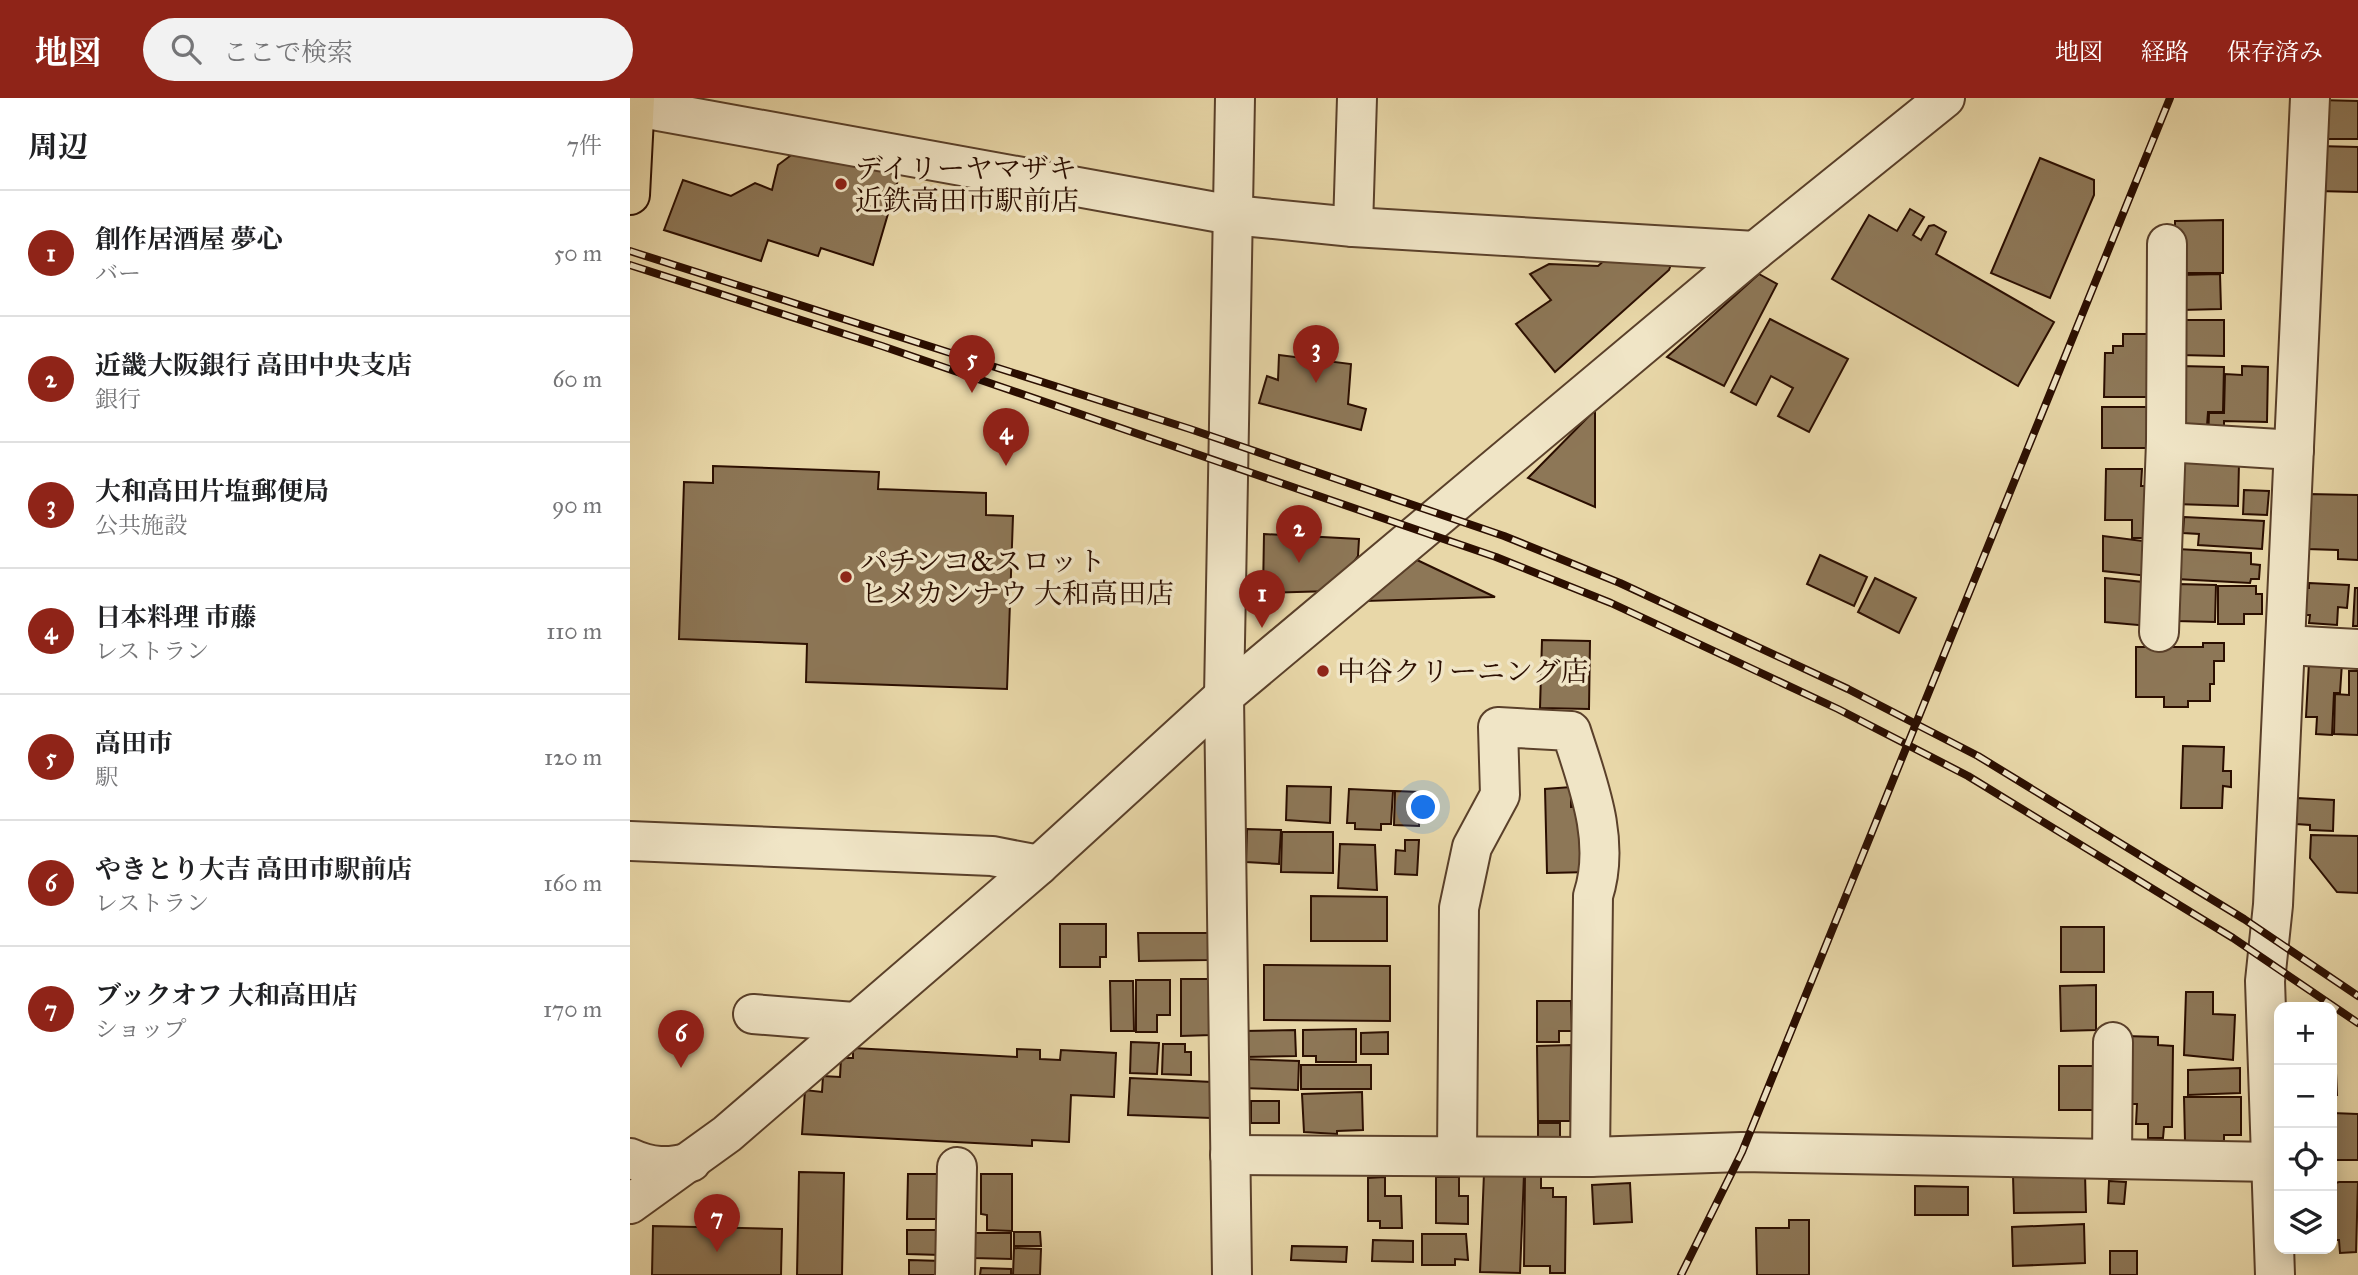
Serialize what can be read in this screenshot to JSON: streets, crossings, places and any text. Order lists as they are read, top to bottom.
{
  "places": ["デイリーヤマザキ 近鉄高田市駅前店", "パチンコ&スロット ヒメカンナウ 大和高田店", "中谷クリーニング店"],
  "page": {
    "header": "地図",
    "search": "ここで検索",
    "nav": ["地図", "経路", "保存済み"],
    "heading": ["周辺", "7件"],
    "list": [
      {
        "mark": "1",
        "name": "創作居酒屋 夢心",
        "note": "バー",
        "value": "50 m"
      },
      {
        "mark": "2",
        "name": "近畿大阪銀行 高田中央支店",
        "note": "銀行",
        "value": "60 m"
      },
      {
        "mark": "3",
        "name": "大和高田片塩郵便局",
        "note": "公共施設",
        "value": "90 m"
      },
      {
        "mark": "4",
        "name": "日本料理 市藤",
        "note": "レストラン",
        "value": "110 m"
      },
      {
        "mark": "5",
        "name": "高田市",
        "note": "駅",
        "value": "120 m"
      },
      {
        "mark": "6",
        "name": "やきとり大吉 高田市駅前店",
        "note": "レストラン",
        "value": "160 m"
      },
      {
        "mark": "7",
        "name": "ブックオフ 大和高田店",
        "note": "ショップ",
        "value": "170 m"
      }
    ],
    "pins": [
      "3",
      "5",
      "4",
      "2",
      "1",
      "6",
      "7"
    ],
    "map_buttons": ["+", "−"]
  }
}
